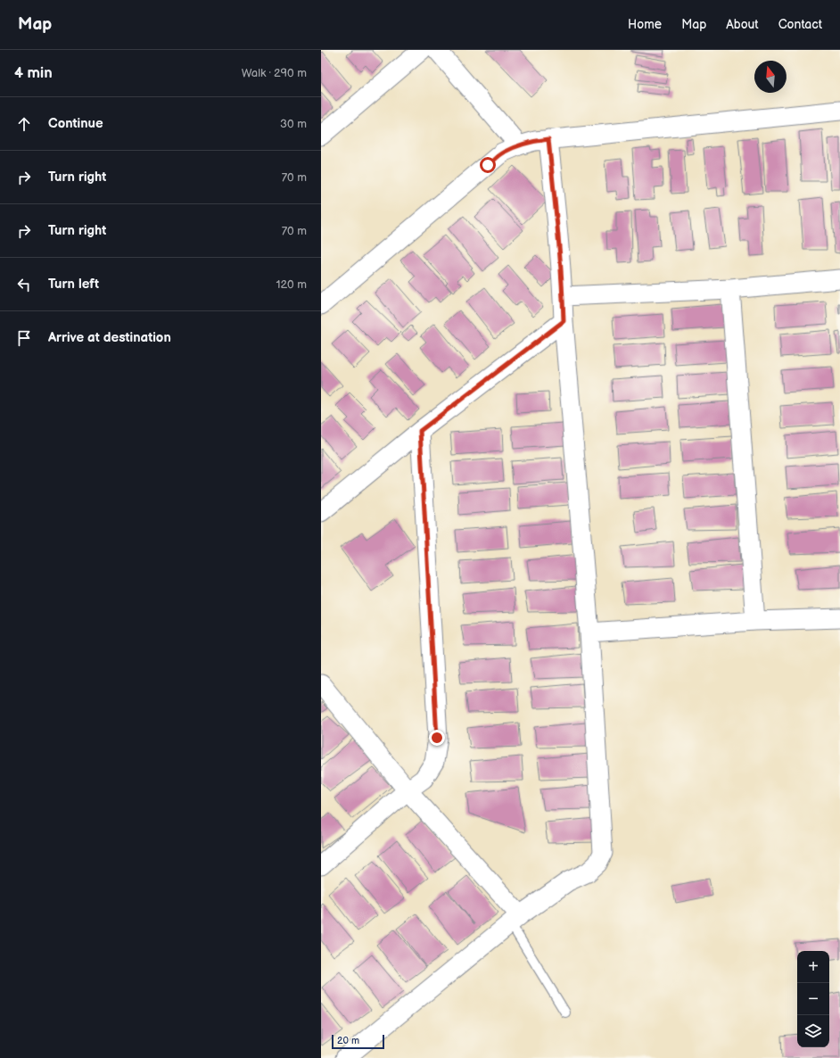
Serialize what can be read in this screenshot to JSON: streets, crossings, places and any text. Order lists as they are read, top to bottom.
{
  "scale_bar": "20 m",
  "north": "top",
  "page": {
    "header": "Map",
    "nav": [
      "Home",
      "Map",
      "About",
      "Contact"
    ],
    "heading": ["4 min", "Walk · 290 m"],
    "list": [
      ["Continue", "30 m"],
      ["Turn right", "70 m"],
      ["Turn right", "70 m"],
      ["Turn left", "120 m"],
      "Arrive at destination"
    ],
    "map_buttons": ["+", "−"],
    "scale": "20 m"
  }
}
